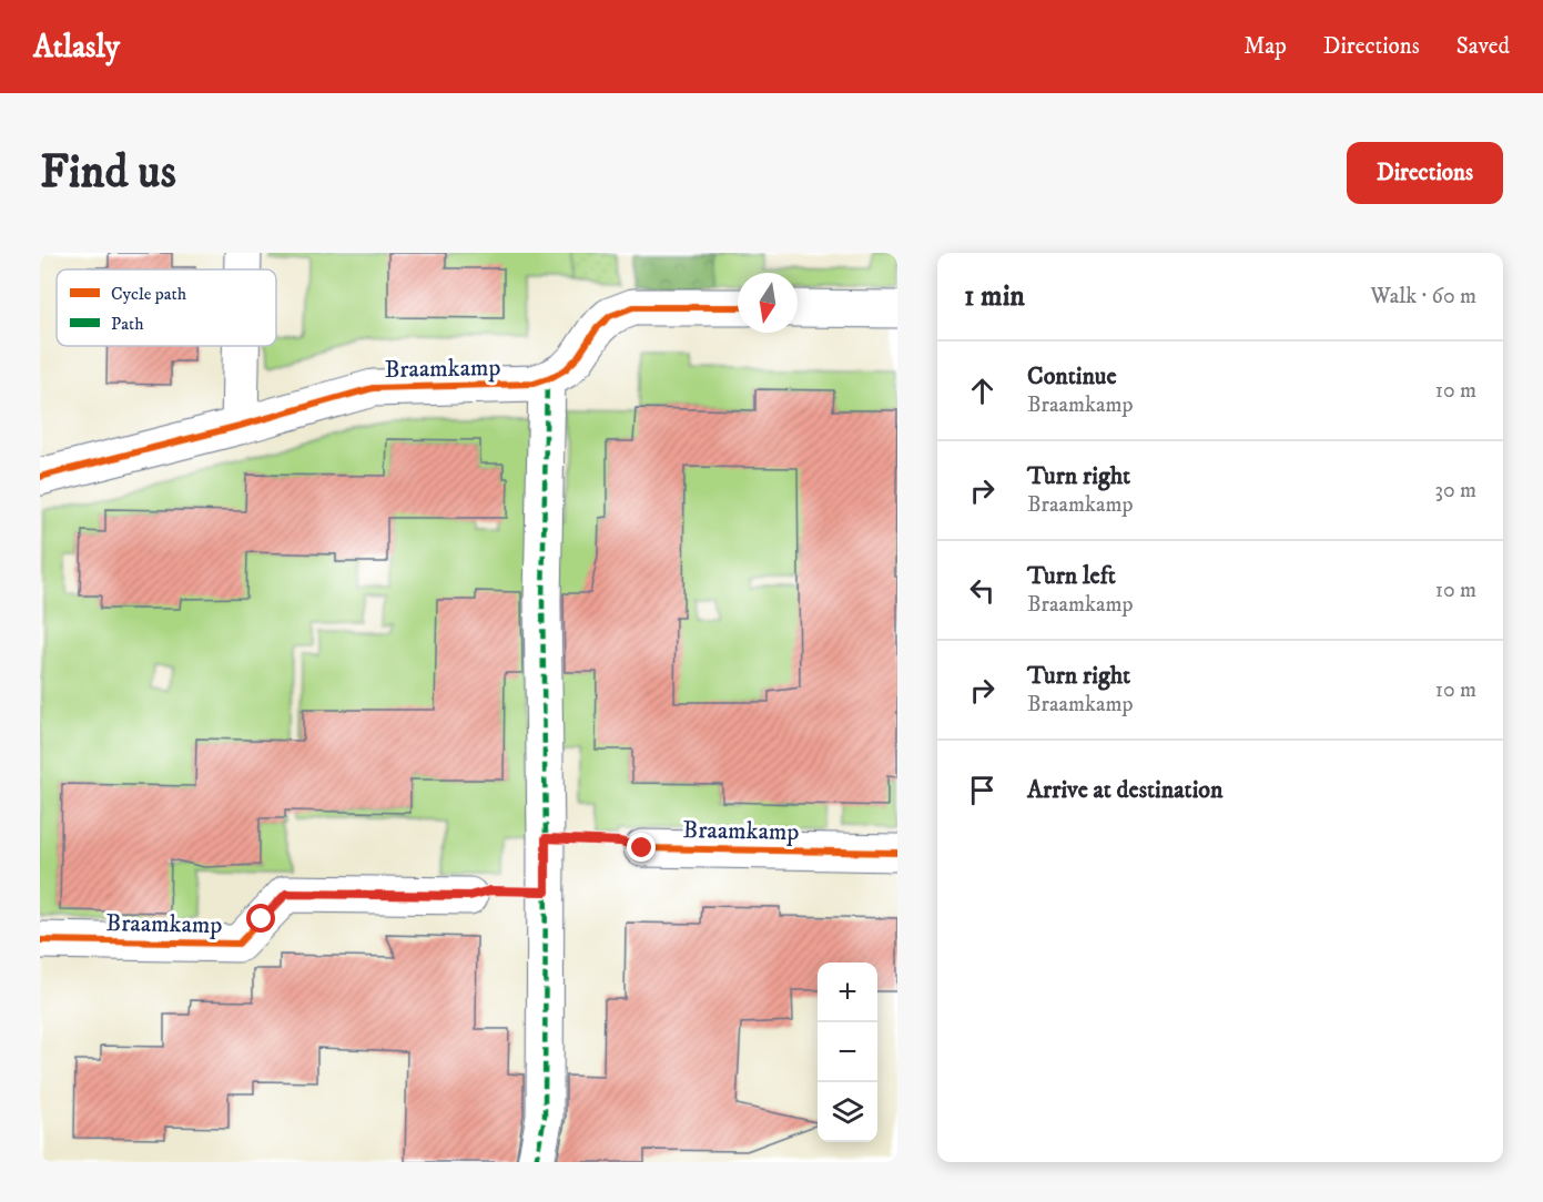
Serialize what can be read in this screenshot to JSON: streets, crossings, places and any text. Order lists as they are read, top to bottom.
{
  "streets": {
    "street": ["Braamkamp"]
  },
  "legend": ["Cycle path", "Path"],
  "north": "bottom",
  "page": {
    "header": "Atlasly",
    "nav": ["Map", "Directions", "Saved"],
    "buttons": "Directions",
    "title": "Find us",
    "heading": ["1 min", "Walk · 60 m"],
    "list": [
      ["Continue", "Braamkamp", "10 m"],
      ["Turn right", "Braamkamp", "30 m"],
      ["Turn left", "Braamkamp", "10 m"],
      ["Turn right", "Braamkamp", "10 m"],
      "Arrive at destination"
    ],
    "map_buttons": ["+", "−"]
  }
}
